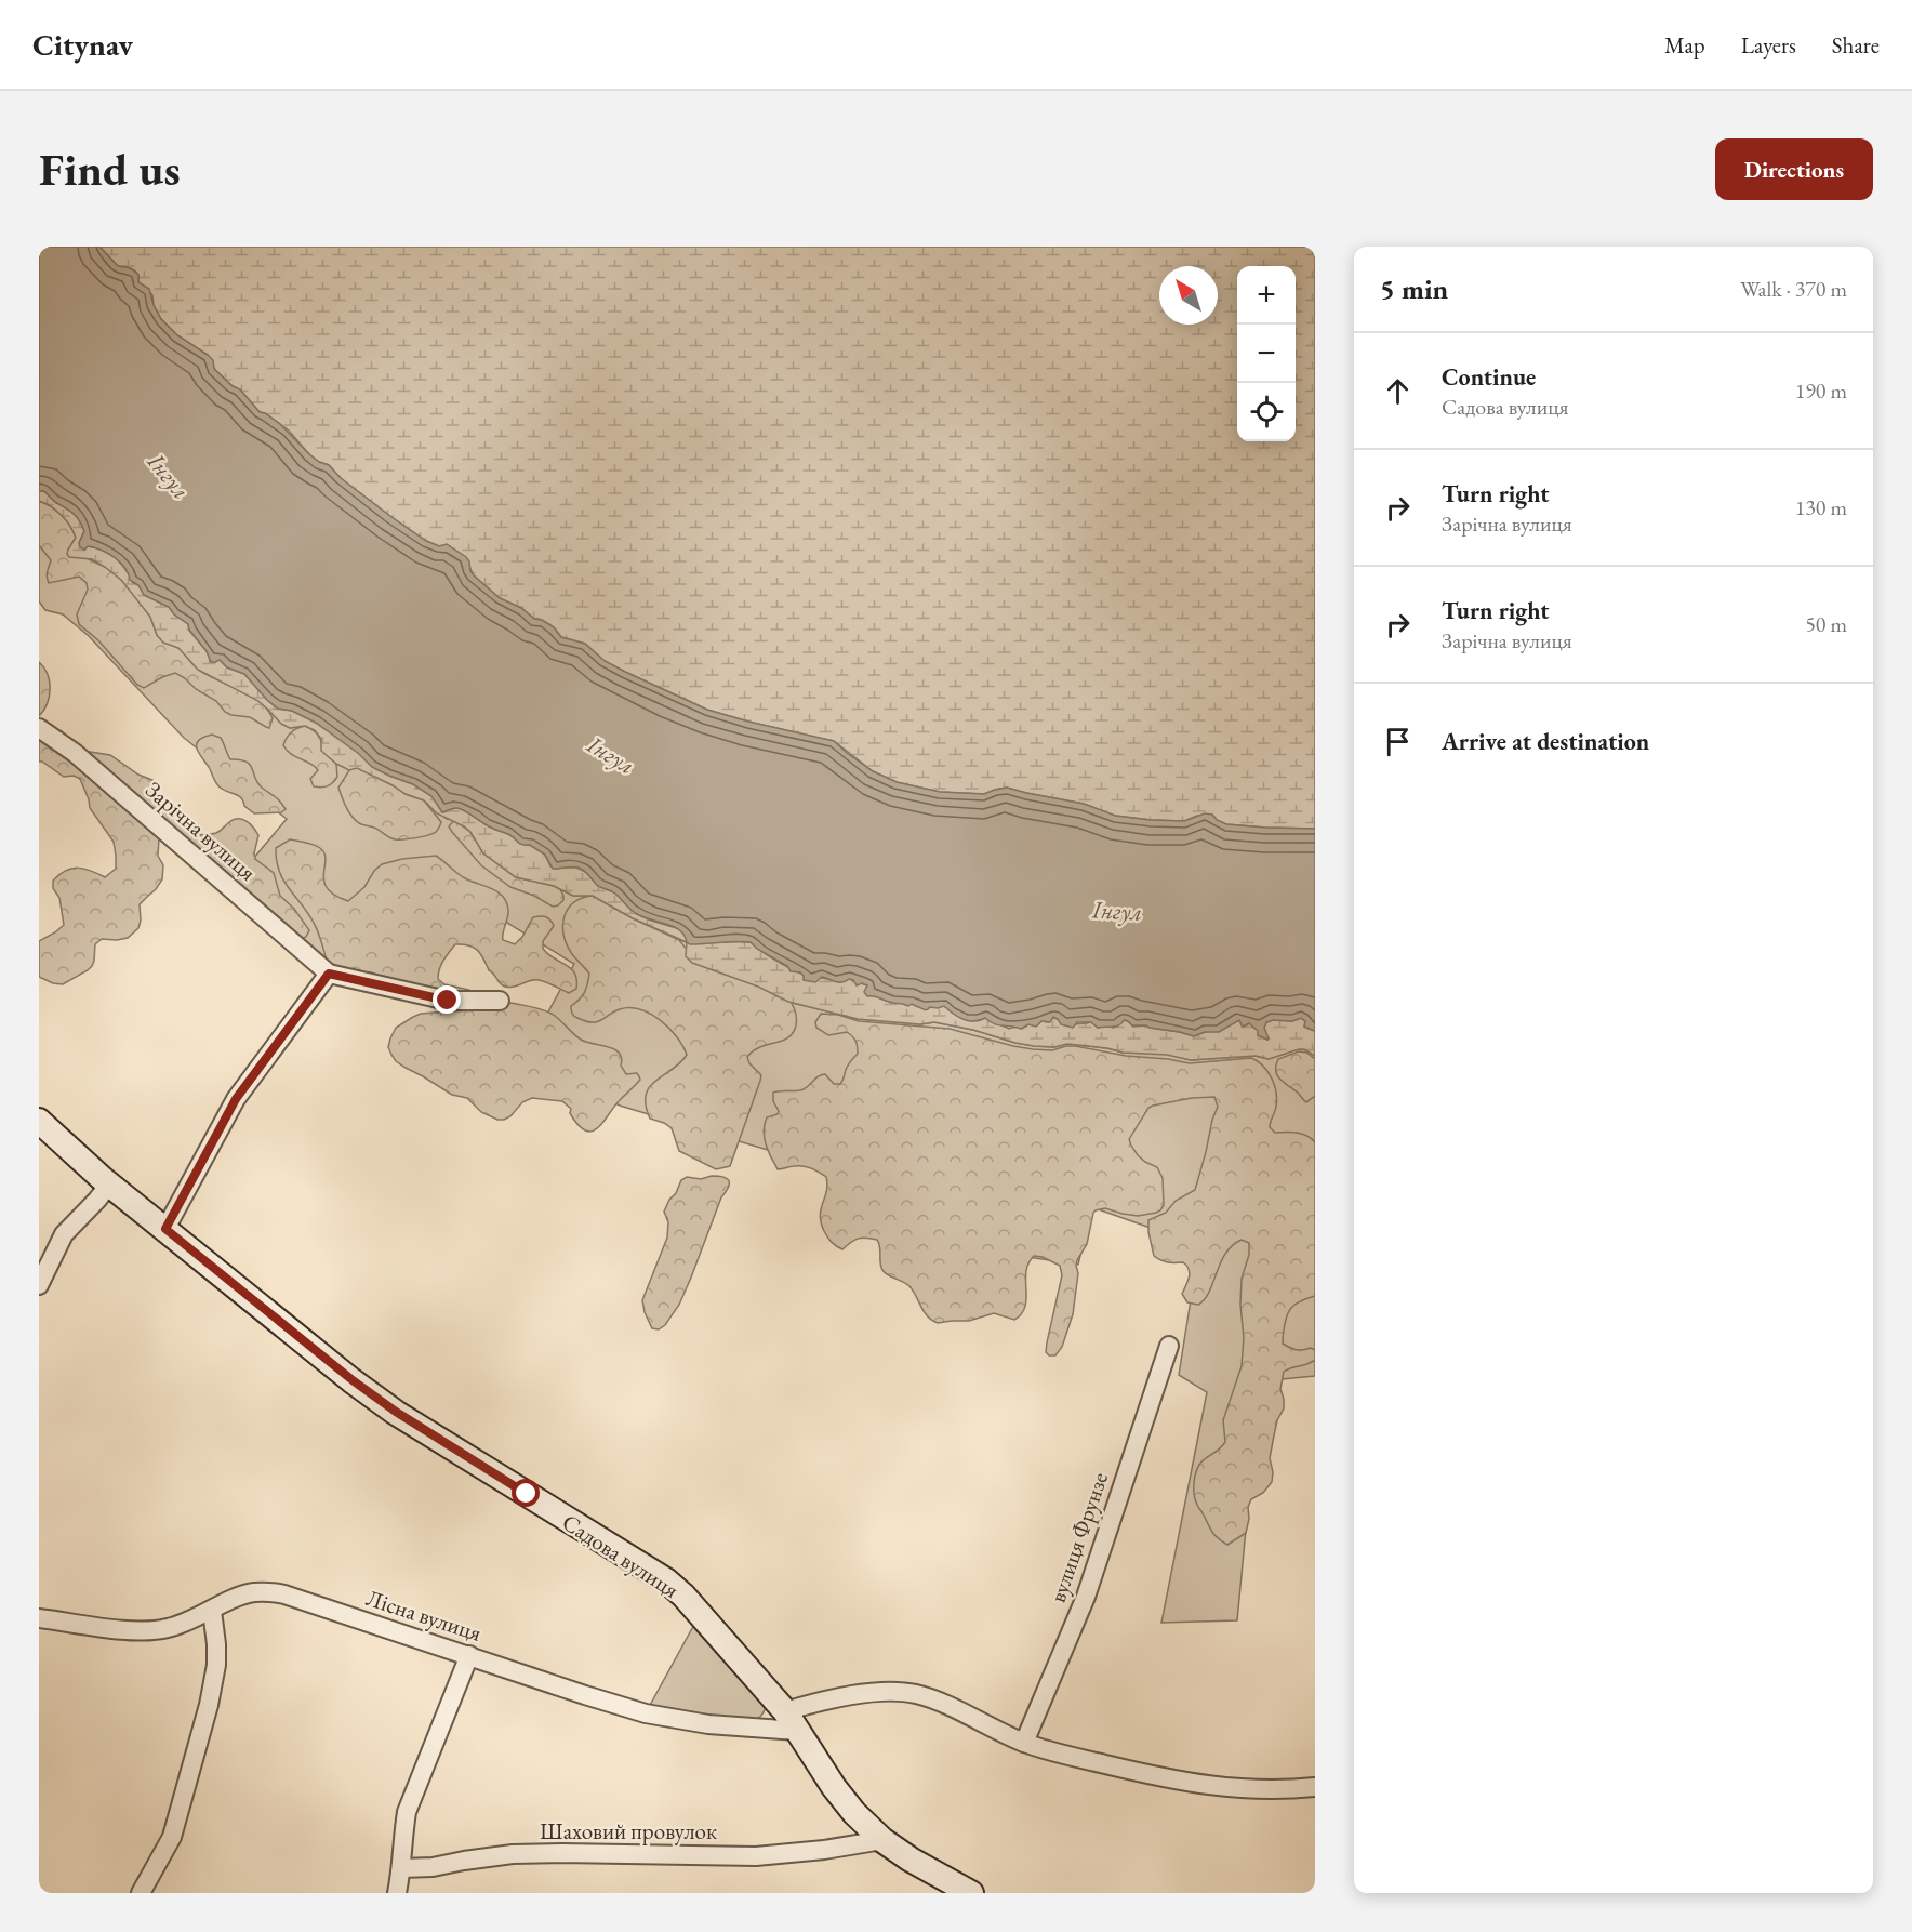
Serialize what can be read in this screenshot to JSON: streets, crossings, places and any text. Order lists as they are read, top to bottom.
{
  "streets": {
    "street": [
      "Зарічна вулиця",
      "вулиця Фрунзе",
      "Садова вулиця",
      "Лісна вулиця",
      "Шаховий провулок"
    ]
  },
  "crossings": [
    ["Садова вулиця", "Лісна вулиця"],
    ["Садова вулиця", "Шаховий провулок"]
  ],
  "water": ["Інгул"],
  "north": "top left",
  "page": {
    "header": "Citynav",
    "nav": ["Map", "Layers", "Share"],
    "buttons": "Directions",
    "title": "Find us",
    "heading": ["5 min", "Walk · 370 m"],
    "map_buttons": ["+", "−"],
    "list": [
      ["Continue", "Садова вулиця", "190 m"],
      ["Turn right", "Зарічна вулиця", "130 m"],
      ["Turn right", "Зарічна вулиця", "50 m"],
      "Arrive at destination"
    ]
  }
}
